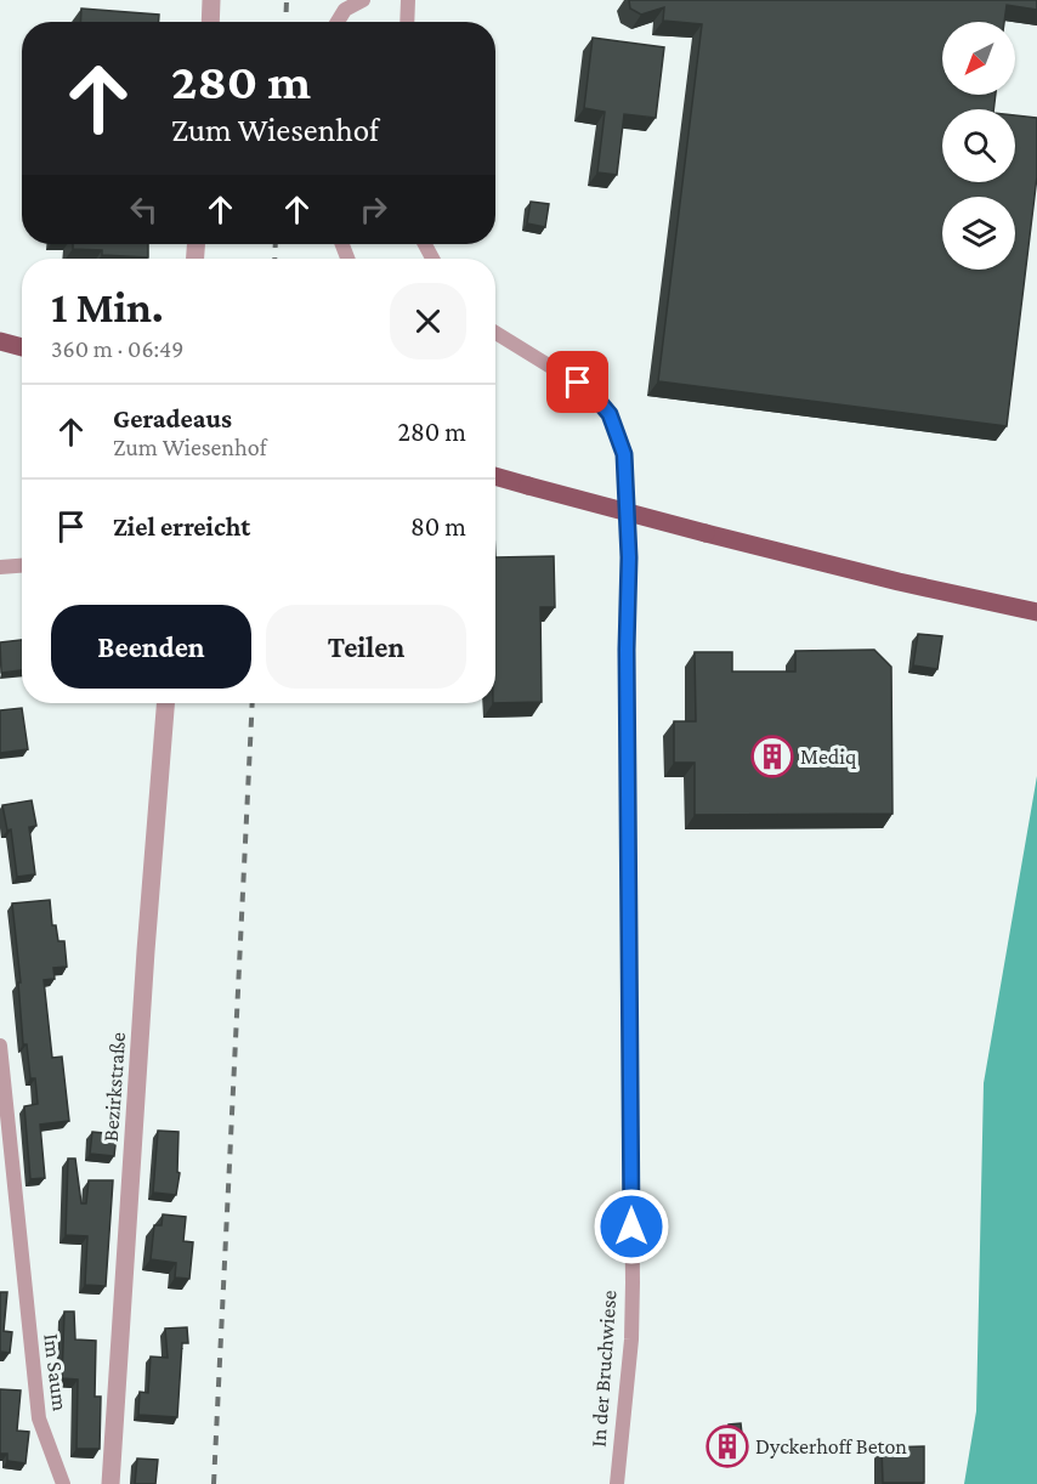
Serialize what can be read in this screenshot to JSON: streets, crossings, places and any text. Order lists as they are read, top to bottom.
{
  "streets": {
    "street": ["Bezirkstraße", "In der Bruchwiese", "Im Saum"]
  },
  "places": {
    "building": ["Mediq", "Dyckerhoff Beton"]
  },
  "north": "bottom left",
  "page": {
    "turn": ["280 m", "Zum Wiesenhof"],
    "heading": ["1 Min.", "360 m · 06:49"],
    "list": [
      {
        "name": "Geradeaus",
        "note": "Zum Wiesenhof",
        "value": "280 m"
      },
      {
        "name": "Ziel erreicht",
        "value": "80 m"
      }
    ],
    "buttons": ["Beenden", "Teilen"]
  }
}
